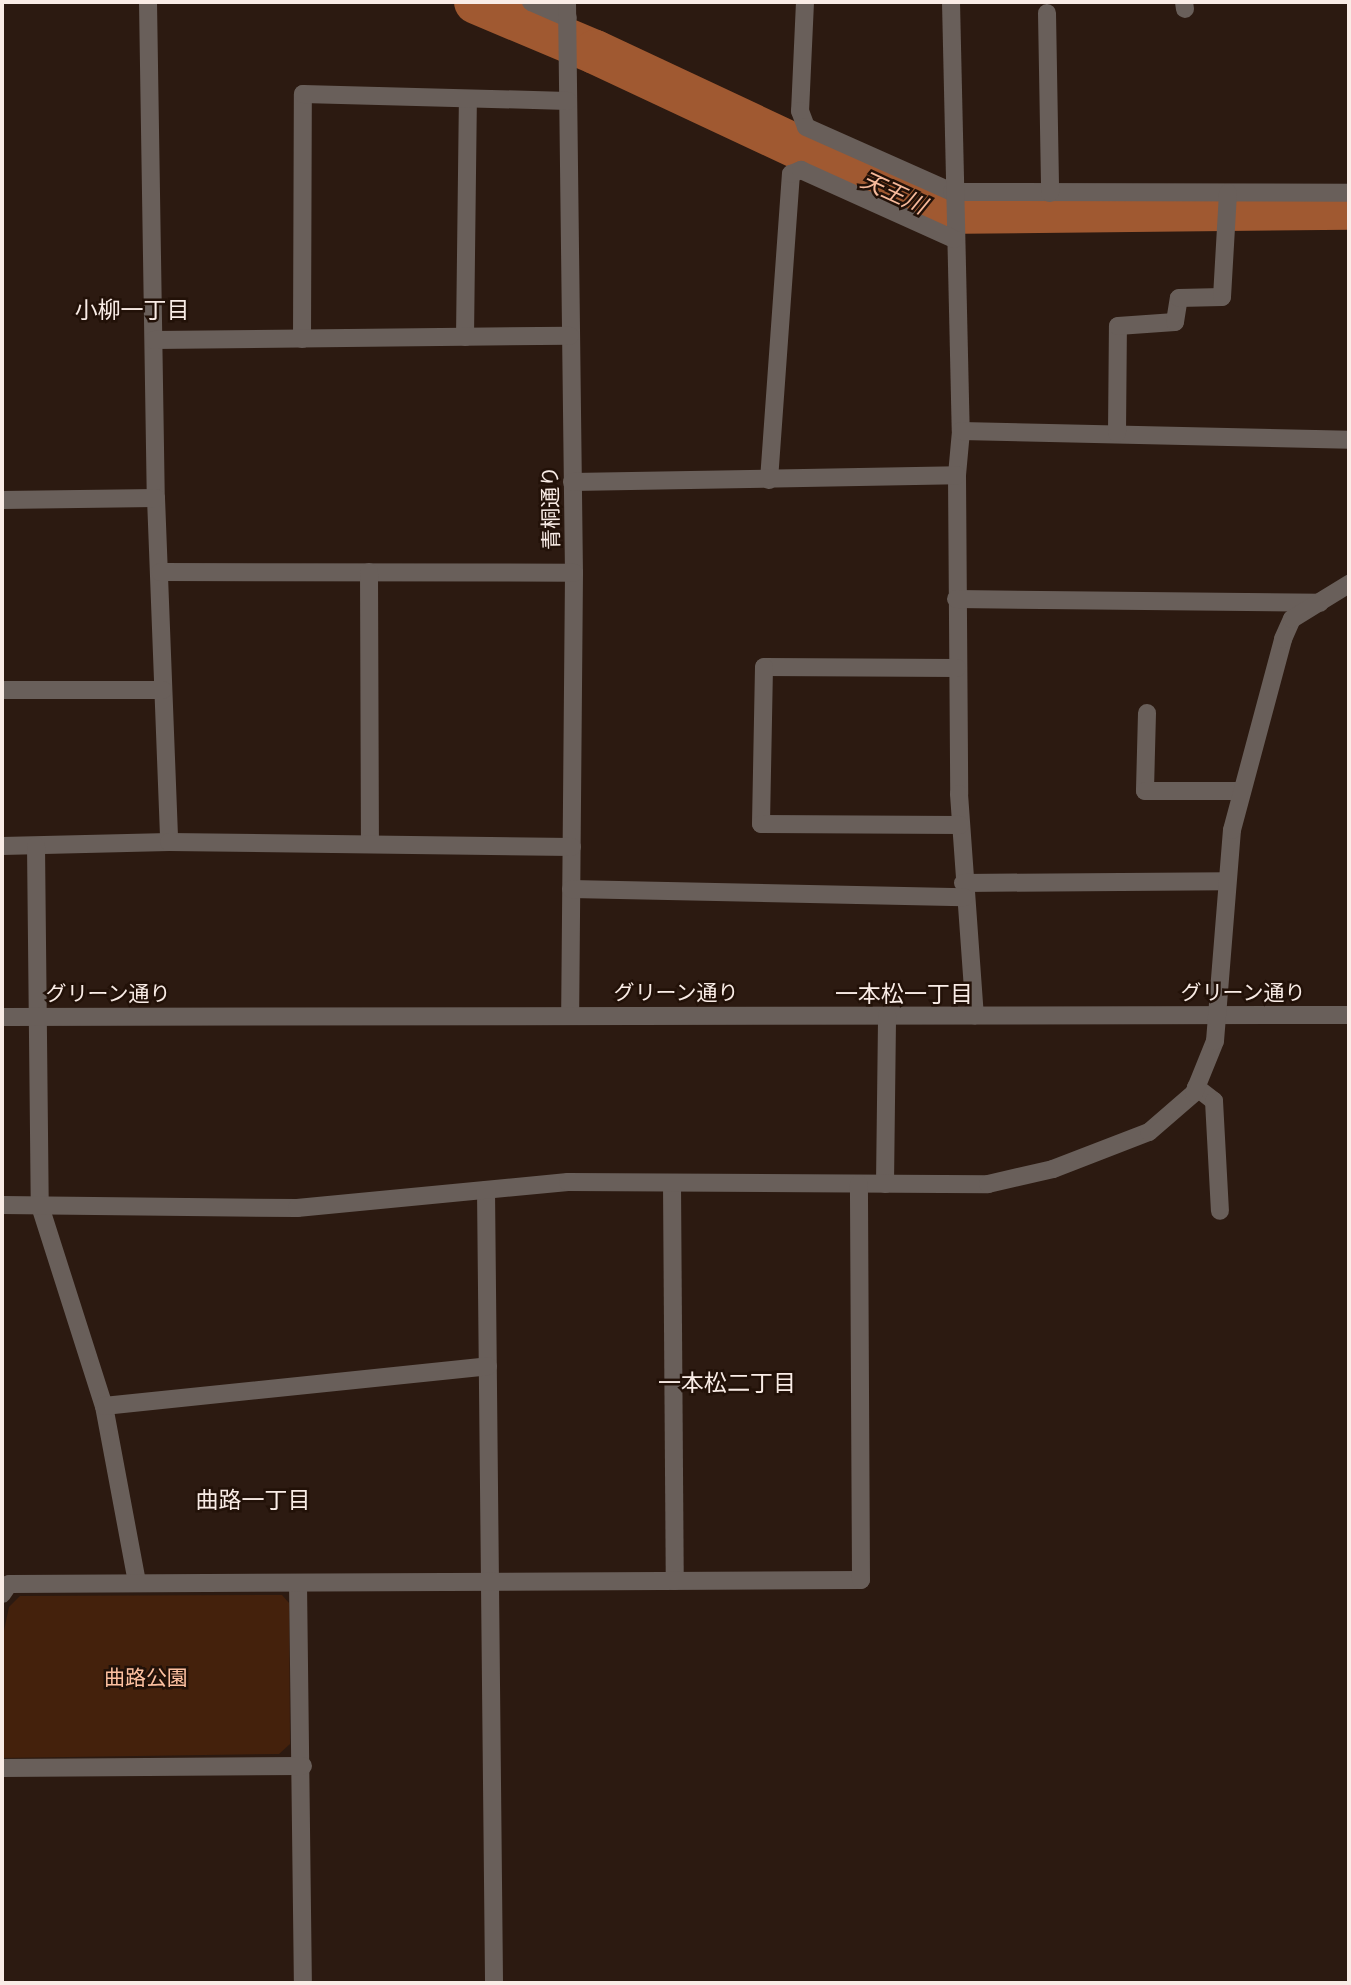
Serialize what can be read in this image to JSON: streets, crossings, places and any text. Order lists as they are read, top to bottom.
{
  "streets": {
    "street": ["青桐通り", "グリーン通り"]
  },
  "crossings": [
    ["青桐通り", "グリーン通り"]
  ],
  "districts": [
    "小柳一丁目",
    "一本松一丁目",
    "一本松二丁目",
    "曲路一丁目"
  ],
  "water": ["天王川"],
  "parks": ["曲路公園"]
}
